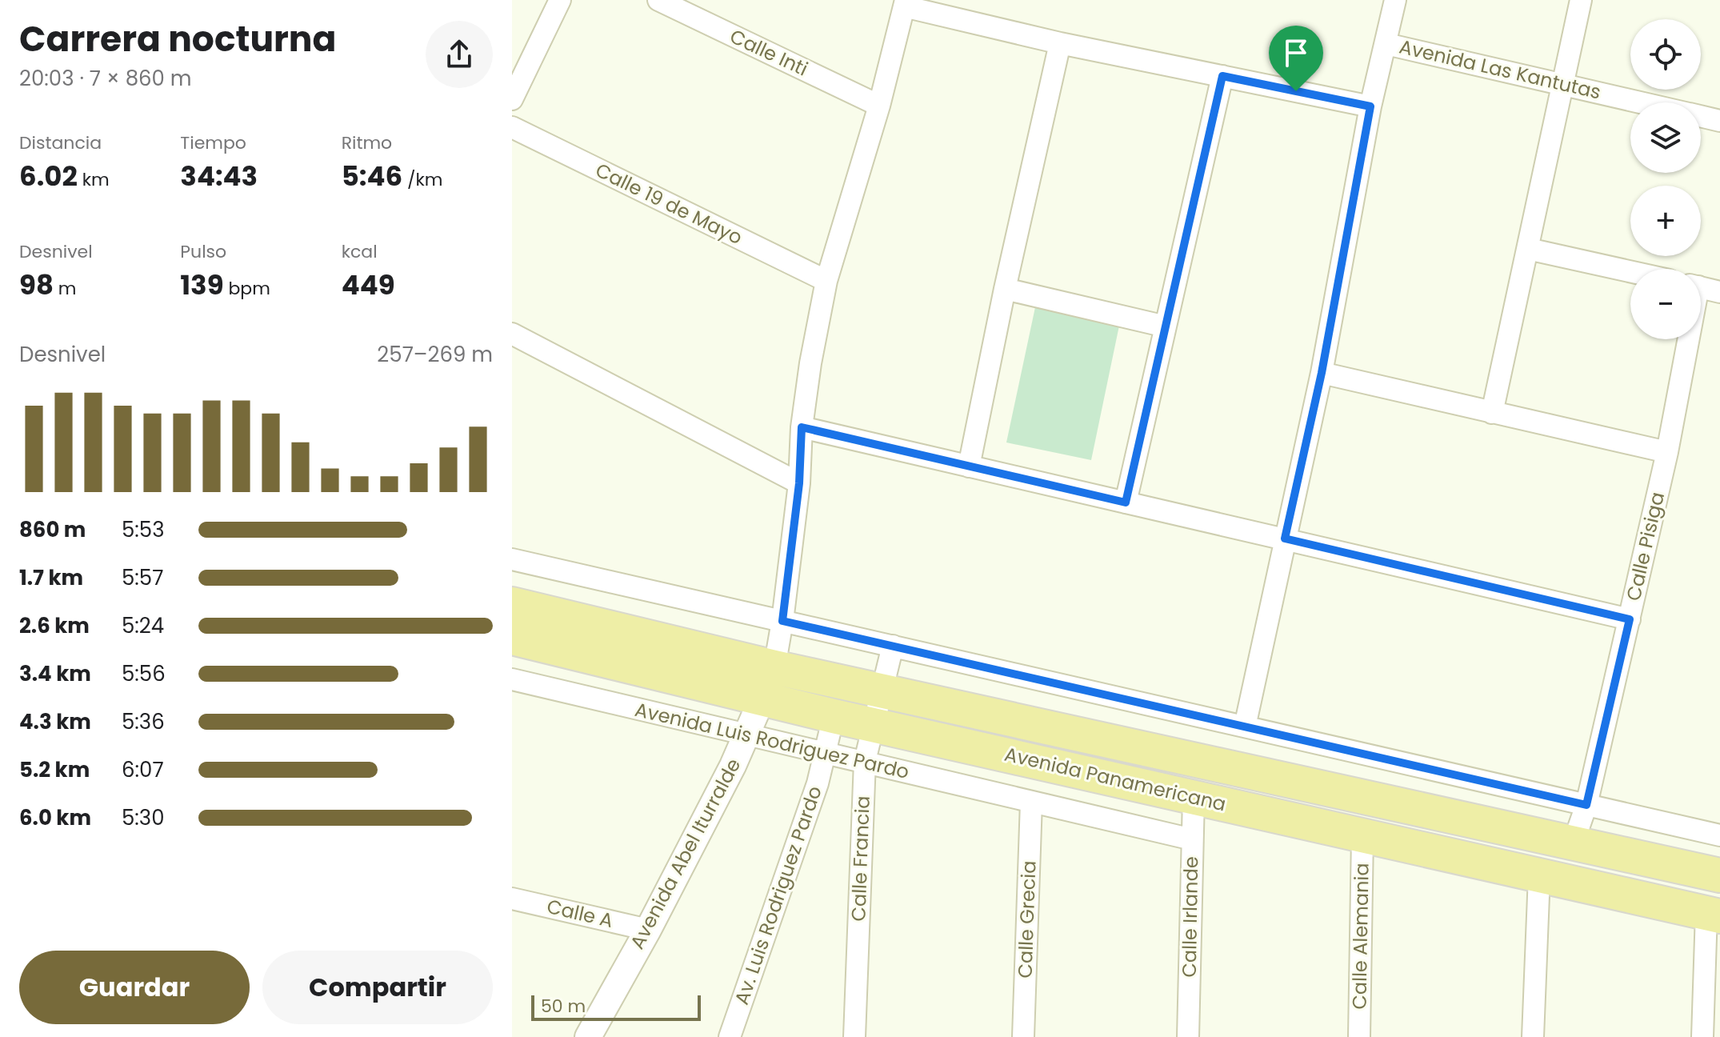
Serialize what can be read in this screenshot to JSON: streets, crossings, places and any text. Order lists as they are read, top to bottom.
{
  "streets": {
    "highway": ["Avenida Panamericana"],
    "street": [
      "Calle Inti",
      "Avenida Las Kantutas",
      "Calle 19 de Mayo",
      "Calle Pisiga",
      "Avenida Luis Rodriguez Pardo",
      "Avenida Abel Iturralde",
      "Calle Francia",
      "Av. Luis Rodriguez Pardo",
      "Calle A",
      "Calle Irlande",
      "Calle Grecia",
      "Calle Alemania"
    ]
  },
  "crossings": [
    ["Calle Pisiga", "Avenida Panamericana"],
    ["Avenida Luis Rodriguez Pardo", "Avenida Abel Iturralde"],
    ["Avenida Luis Rodriguez Pardo", "Calle Francia"],
    ["Avenida Luis Rodriguez Pardo", "Av. Luis Rodriguez Pardo"],
    ["Avenida Luis Rodriguez Pardo", "Calle Grecia"],
    ["Avenida Panamericana", "Avenida Abel Iturralde"],
    ["Avenida Panamericana", "Calle Francia"],
    ["Avenida Panamericana", "Av. Luis Rodriguez Pardo"],
    ["Avenida Panamericana", "Calle Irlande"],
    ["Avenida Panamericana", "Calle Alemania"],
    ["Avenida Abel Iturralde", "Calle A"]
  ],
  "scale_bar": "50 m",
  "page": {
    "heading": ["Carrera nocturna", "20:03 · 7 × 860 m"],
    "map_buttons": ["+", "−"],
    "stats": [
      ["Distancia", "6.02 km"],
      ["Tiempo", "34:43"],
      ["Ritmo", "5:46 /km"],
      ["Desnivel", "98 m"],
      ["Pulso", "139 bpm"],
      ["kcal", "449"]
    ],
    "chart": ["Desnivel", "257–269 m"],
    "list": [
      {
        "name": "860 m",
        "note": "5:53"
      },
      {
        "name": "1.7 km",
        "note": "5:57"
      },
      {
        "name": "2.6 km",
        "note": "5:24"
      },
      {
        "name": "3.4 km",
        "note": "5:56"
      },
      {
        "name": "4.3 km",
        "note": "5:36"
      },
      {
        "name": "5.2 km",
        "note": "6:07"
      },
      {
        "name": "6.0 km",
        "note": "5:30"
      }
    ],
    "buttons": ["Guardar", "Compartir"],
    "scale": "50 m"
  }
}
